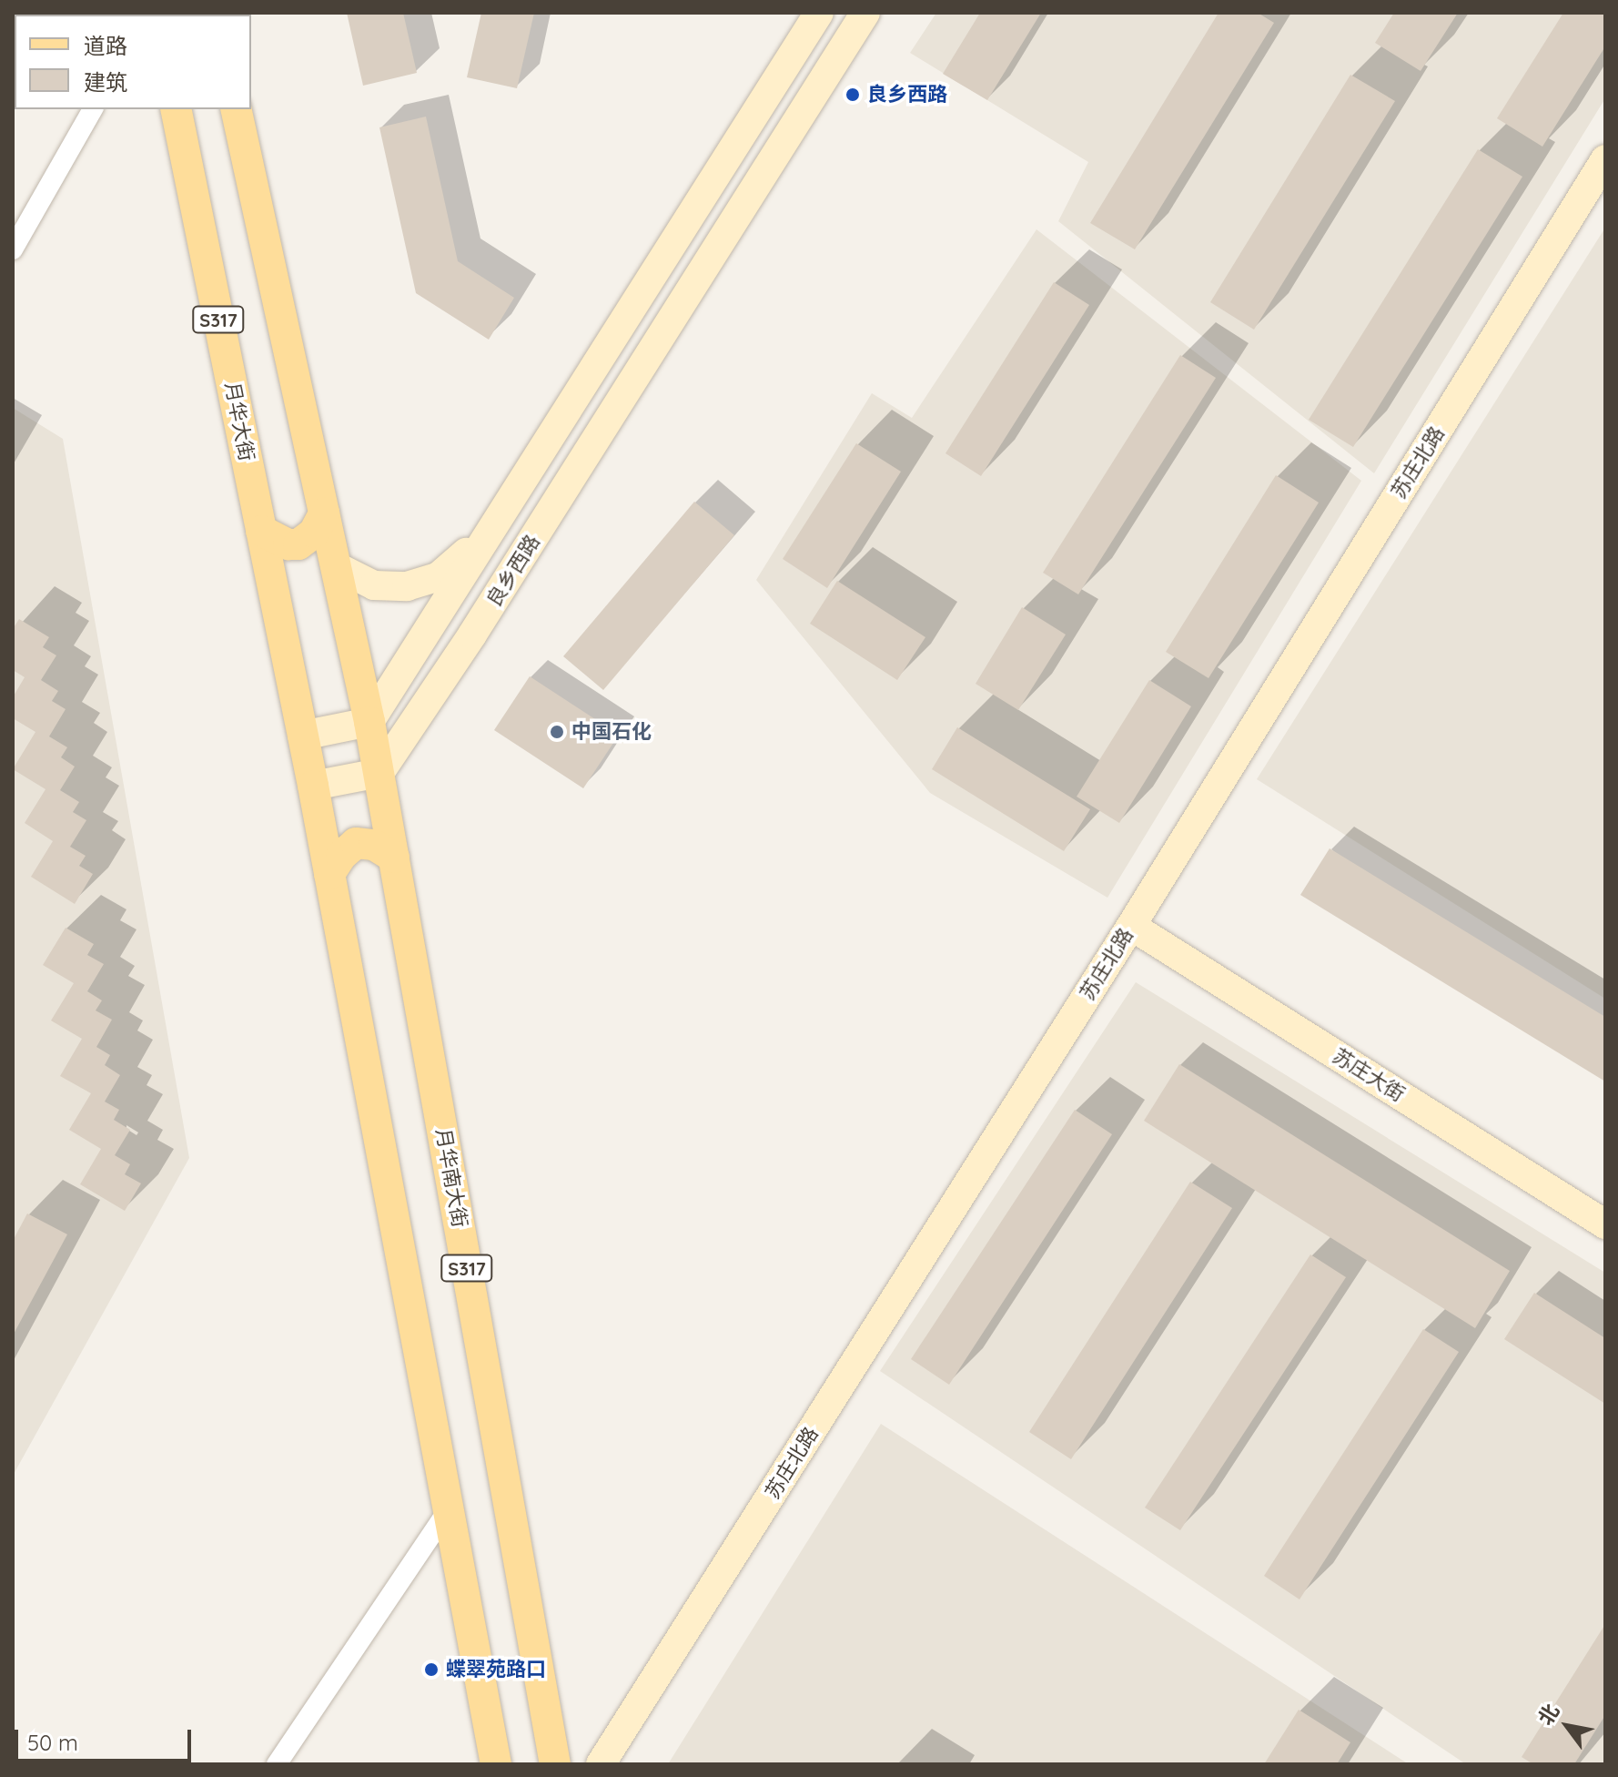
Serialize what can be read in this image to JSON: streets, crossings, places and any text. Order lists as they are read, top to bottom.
{
  "streets": {
    "main road": [
      "S317",
      "月华大街",
      "苏庄北路",
      "良乡西路",
      "苏庄大街",
      "月华南大街"
    ]
  },
  "crossings": [
    ["S317", "月华大街"],
    ["S317", "良乡西路"],
    ["S317", "月华南大街"],
    ["苏庄北路", "苏庄大街"],
    ["良乡西路", "月华南大街"]
  ],
  "places": ["良乡西路", "中国石化", "蝶翠苑路口"],
  "legend": ["道路", "建筑"],
  "scale_bar": "50 m",
  "north": "top left"
}
